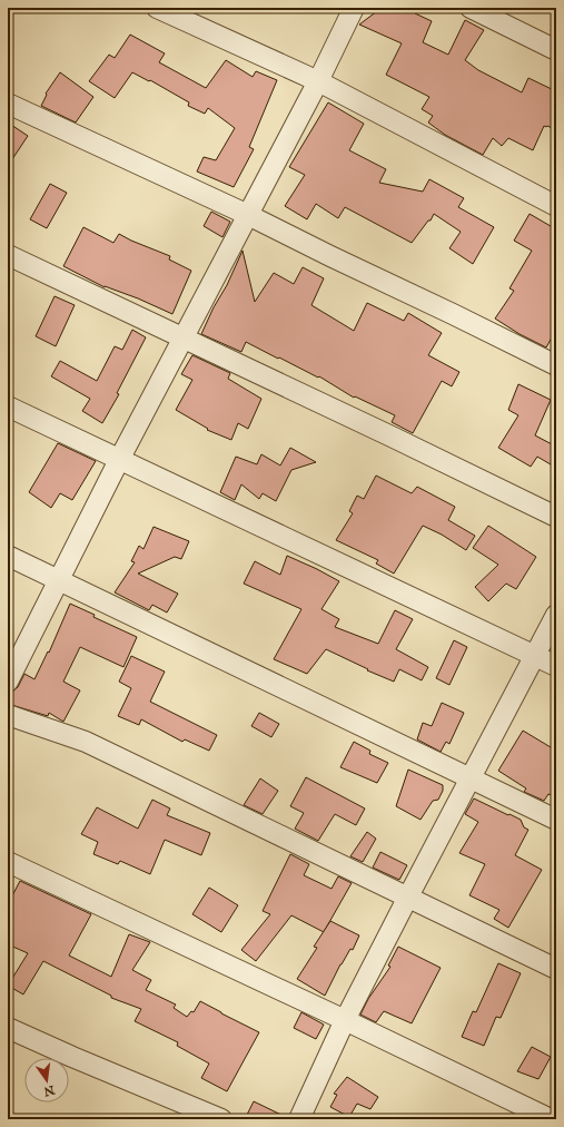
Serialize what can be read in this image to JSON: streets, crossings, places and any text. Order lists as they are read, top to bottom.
{
  "north": "bottom"
}
